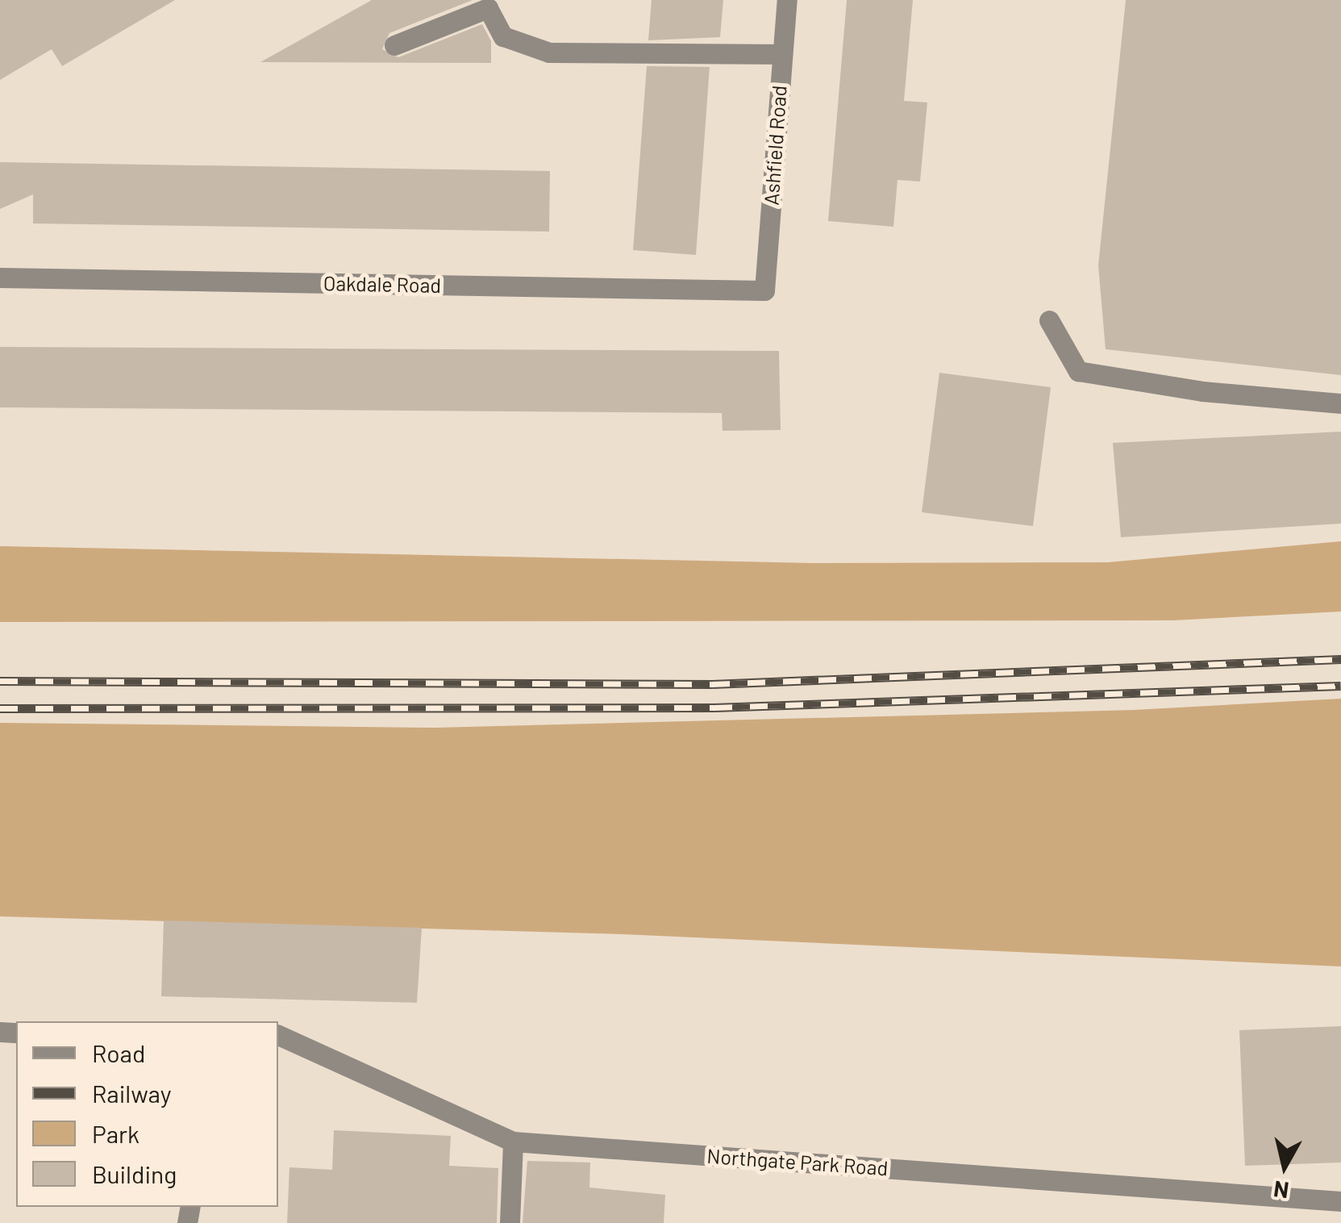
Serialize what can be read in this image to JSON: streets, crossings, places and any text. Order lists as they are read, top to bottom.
{
  "streets": {
    "street": ["Ashfield Road", "Oakdale Road", "Northgate Park Road"]
  },
  "crossings": [
    ["Ashfield Road", "Oakdale Road"]
  ],
  "legend": [
    "Road",
    "Railway",
    "Park",
    "Building"
  ],
  "north": "bottom"
}
